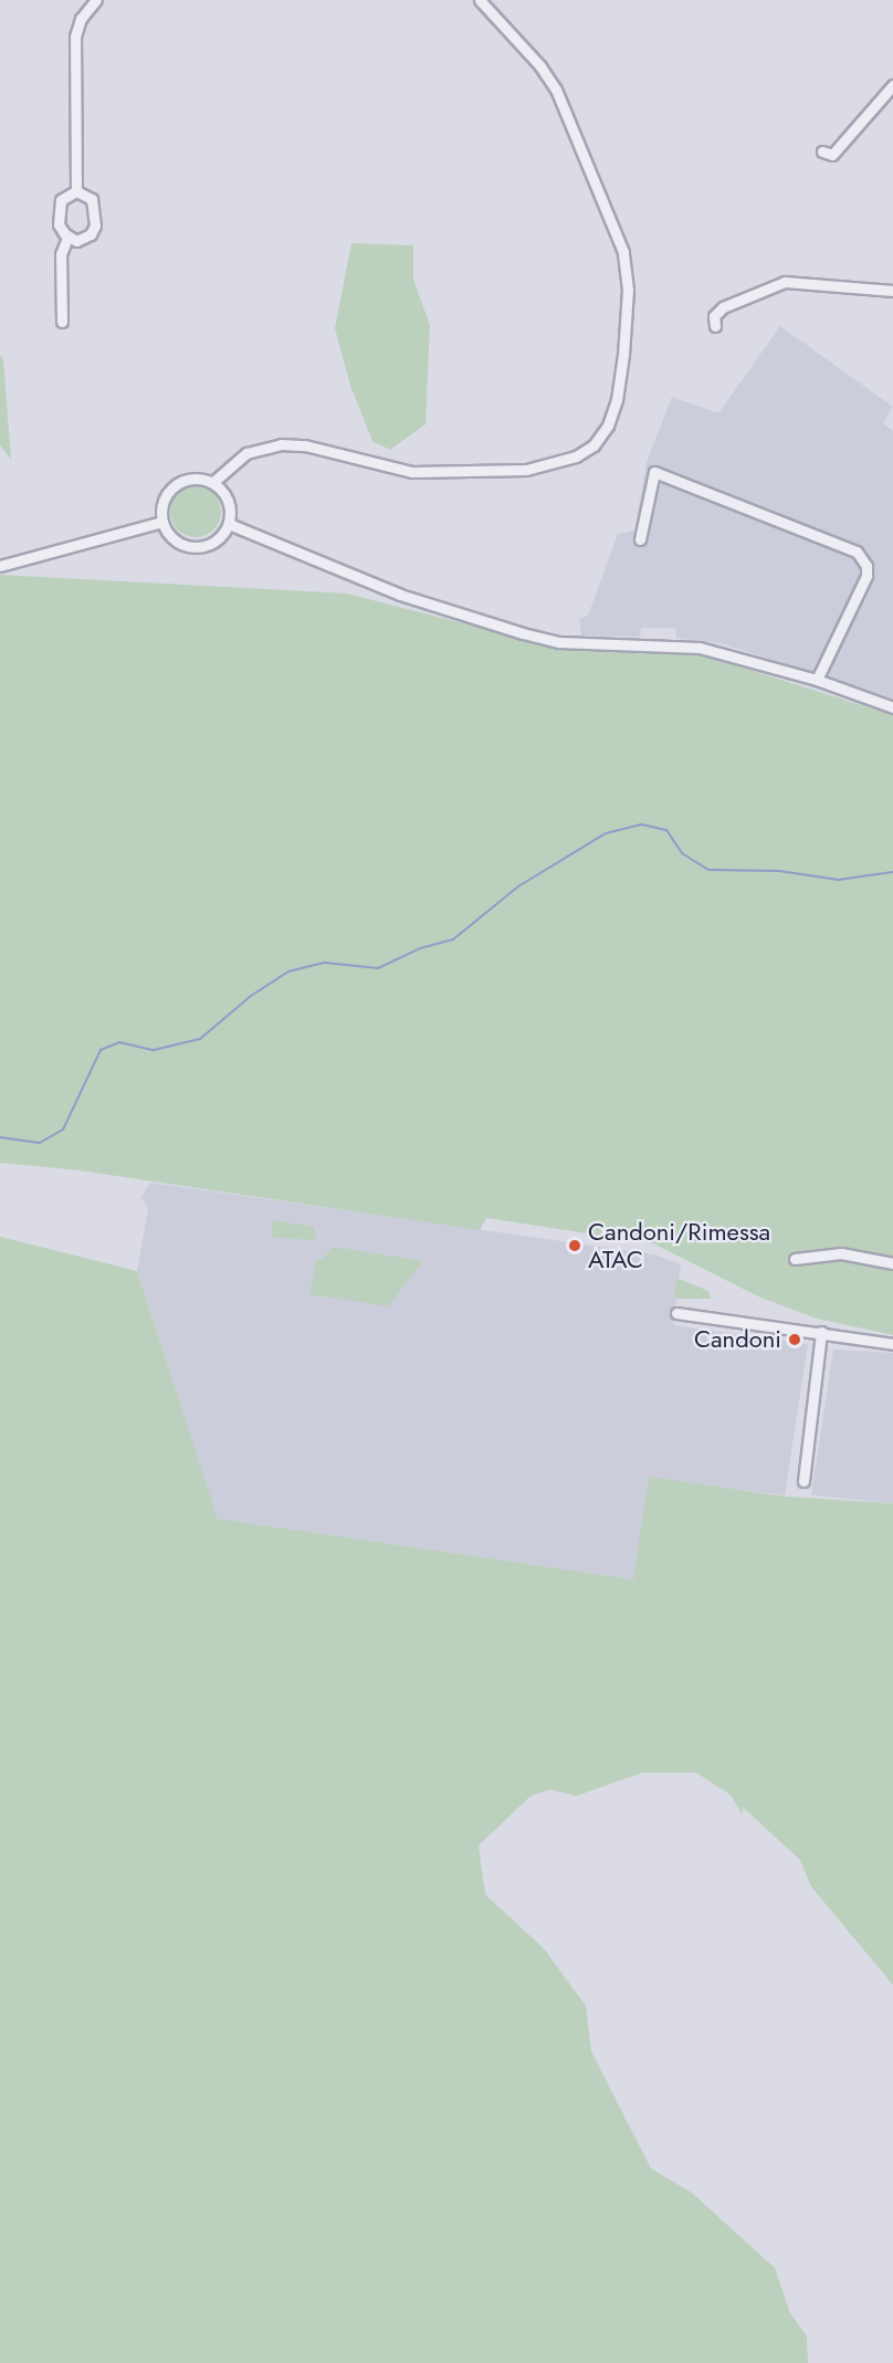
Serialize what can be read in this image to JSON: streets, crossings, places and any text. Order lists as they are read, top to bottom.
{
  "places": ["Candoni/Rimessa ATAC", "Candoni"]
}
